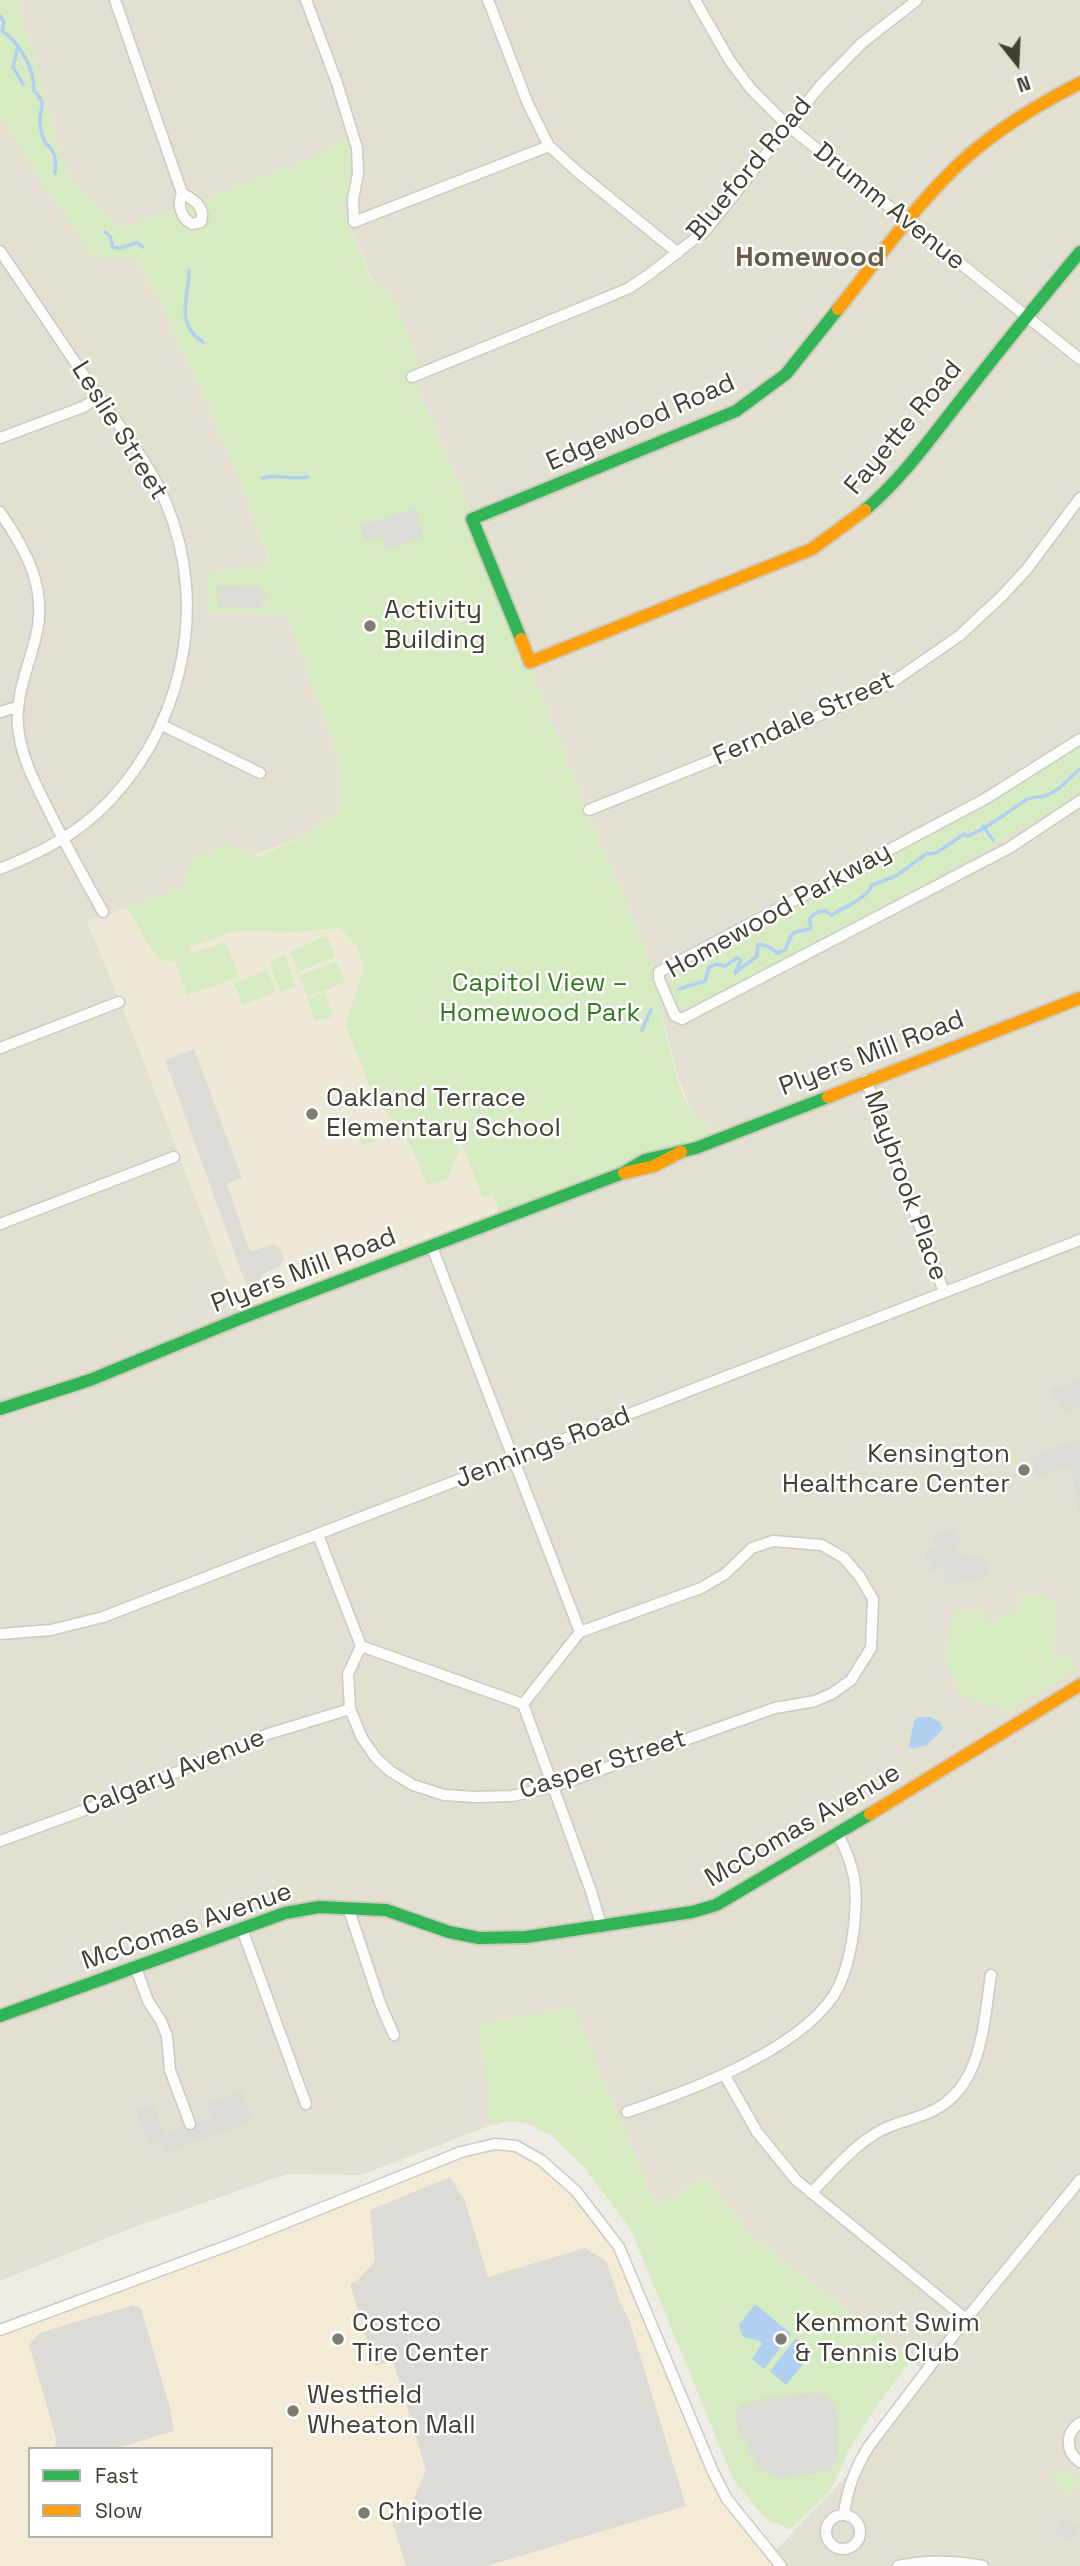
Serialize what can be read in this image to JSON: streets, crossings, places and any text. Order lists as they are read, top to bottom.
{
  "streets": {
    "street": [
      "Blueford Road",
      "Drumm Avenue",
      "Edgewood Road",
      "Fayette Road",
      "Leslie Street",
      "Ferndale Street",
      "Homewood Parkway",
      "Plyers Mill Road",
      "Maybrook Place",
      "Jennings Road",
      "Casper Street",
      "Calgary Avenue",
      "McComas Avenue"
    ]
  },
  "crossings": [
    ["Blueford Road", "Drumm Avenue"],
    ["Drumm Avenue", "Edgewood Road"],
    ["Drumm Avenue", "Fayette Road"],
    ["Edgewood Road", "Fayette Road"],
    ["Plyers Mill Road", "Maybrook Place"],
    ["Maybrook Place", "Jennings Road"],
    ["Casper Street", "Calgary Avenue"]
  ],
  "districts": ["Homewood"],
  "parks": ["Capitol View – Homewood Park"],
  "places": [
    "Activity Building",
    "Oakland Terrace Elementary School",
    "Kensington Healthcare Center",
    "Costco Tire Center",
    "Kenmont Swim & Tennis Club",
    "Westfield Wheaton Mall",
    "Chipotle"
  ],
  "legend": ["Fast", "Slow"],
  "north": "bottom"
}
